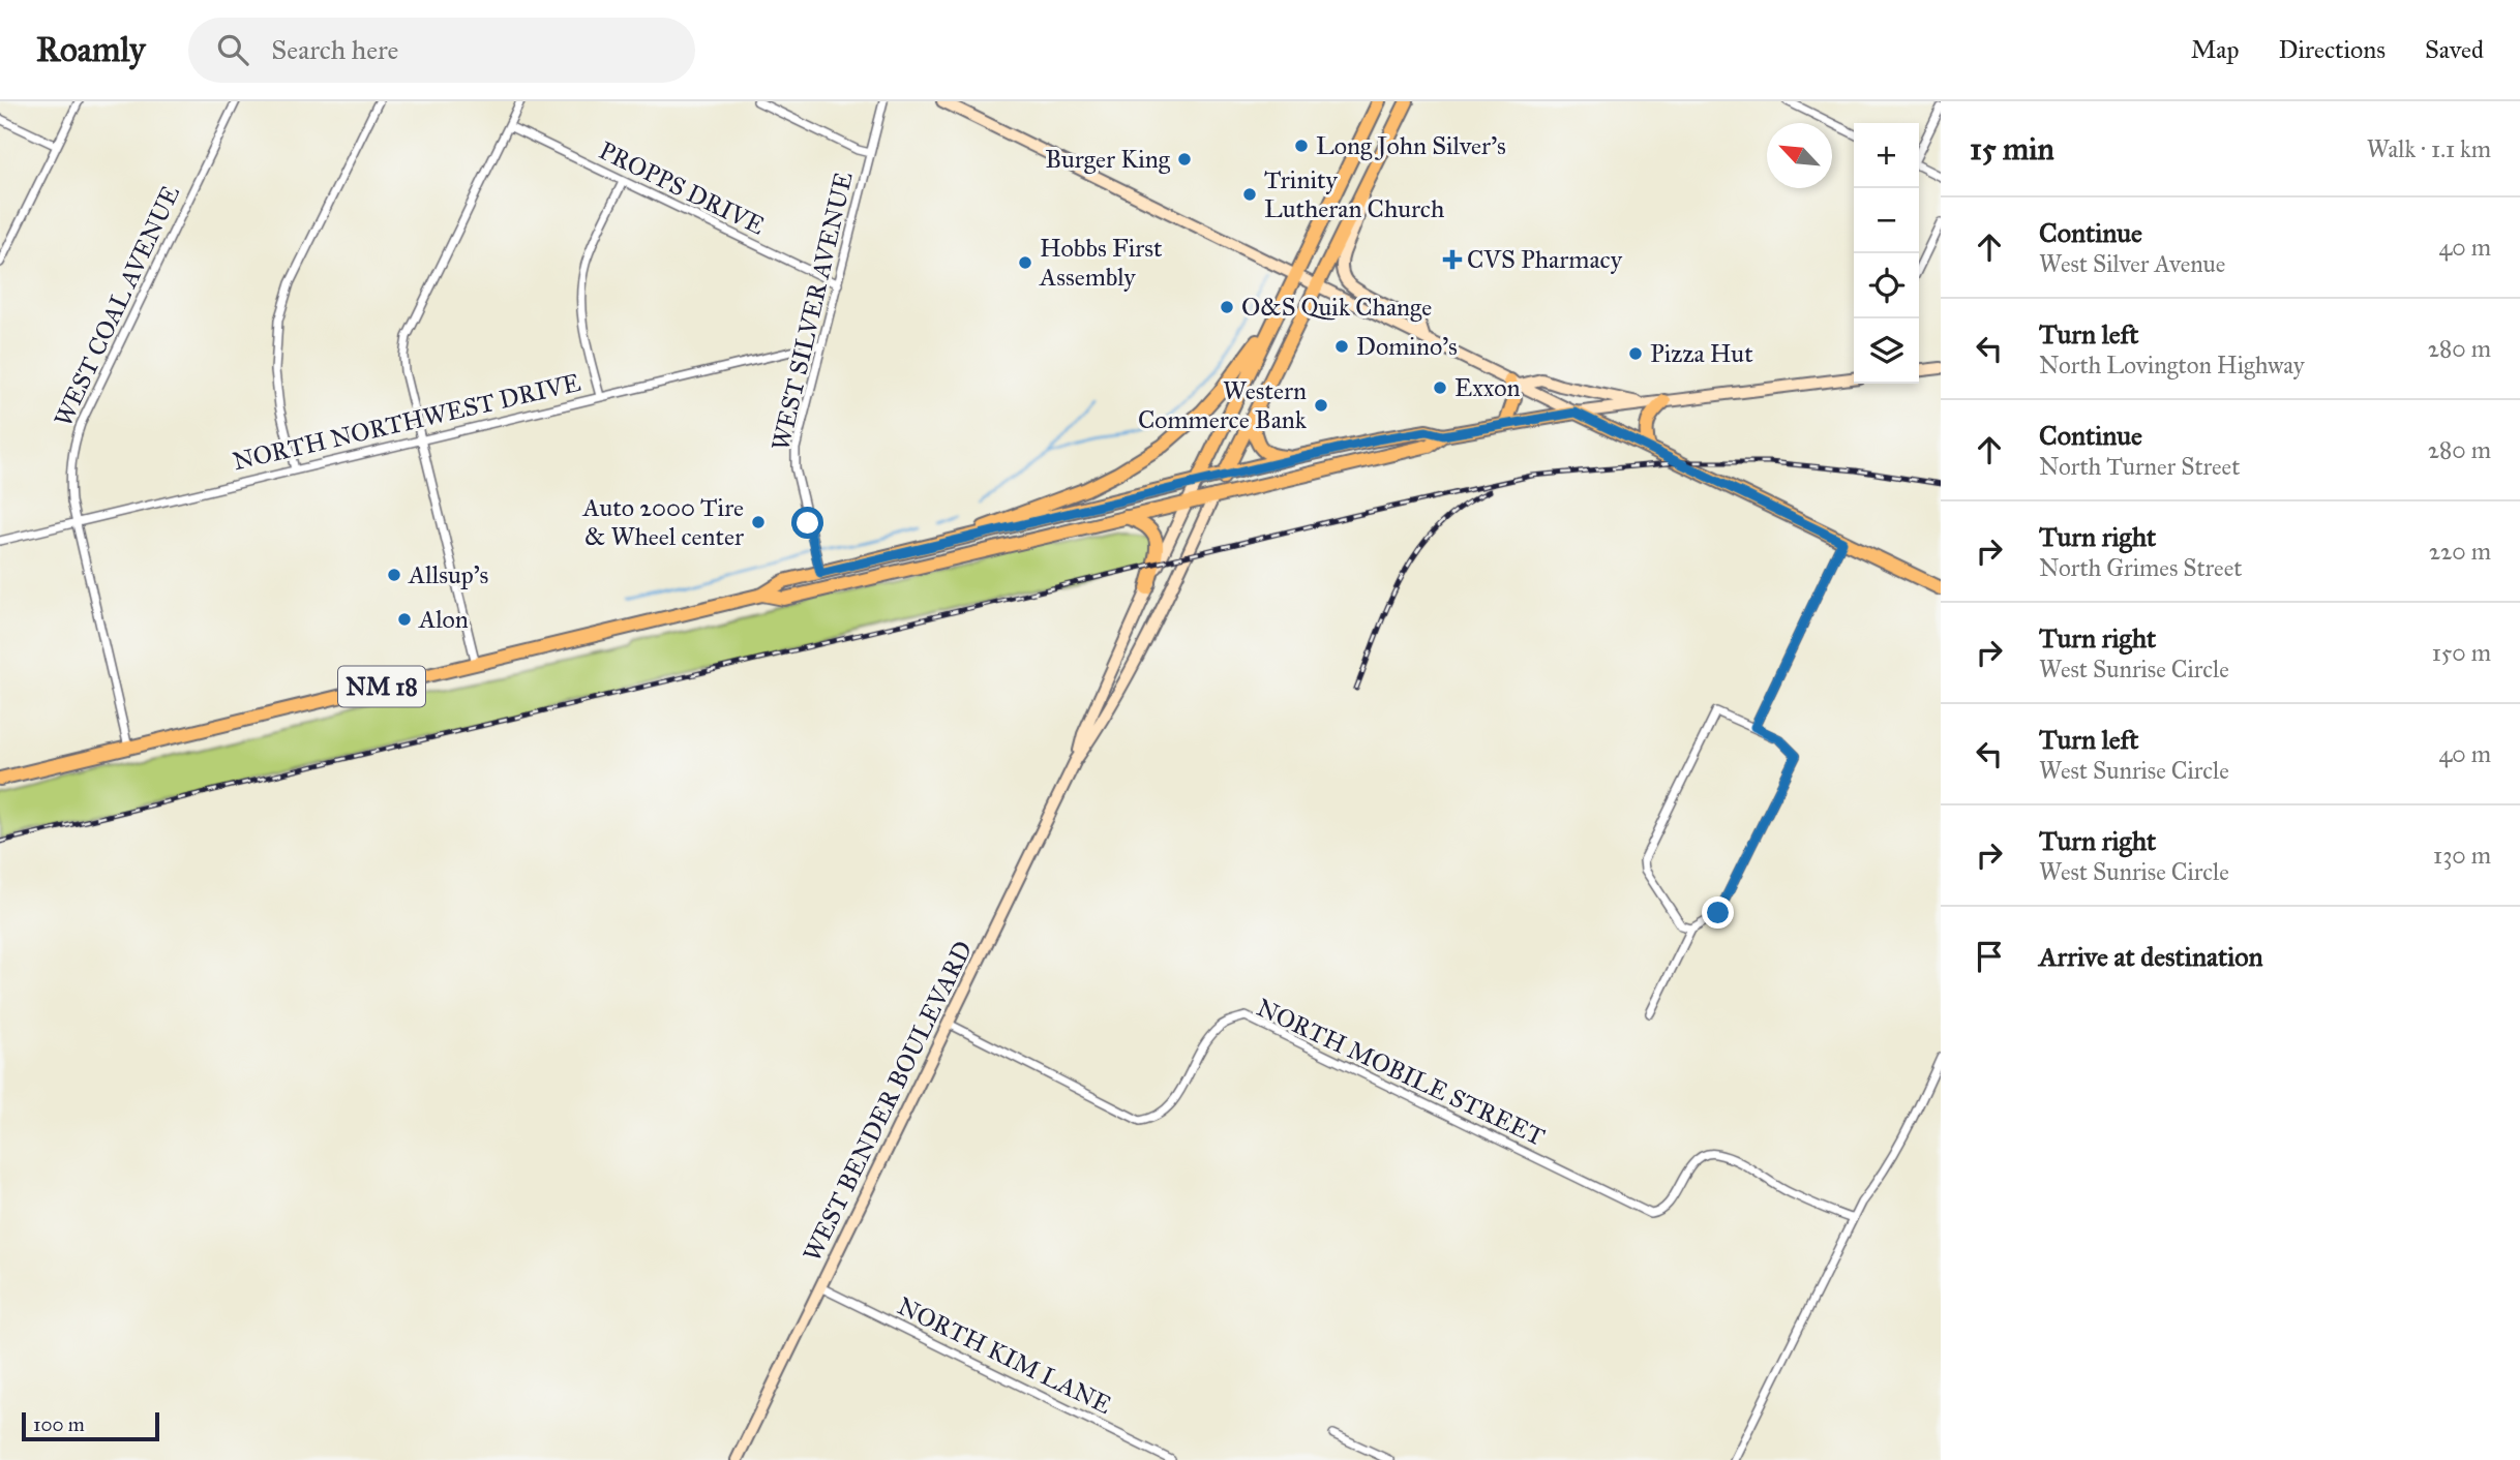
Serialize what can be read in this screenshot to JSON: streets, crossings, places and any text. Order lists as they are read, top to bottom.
{
  "streets": {
    "main road": ["NM 18", "WEST BENDER BOULEVARD"],
    "street": [
      "PROPPS DRIVE",
      "WEST COAL AVENUE",
      "WEST SILVER AVENUE",
      "NORTH NORTHWEST DRIVE",
      "NORTH MOBILE STREET",
      "NORTH KIM LANE"
    ]
  },
  "crossings": [
    ["PROPPS DRIVE", "WEST SILVER AVENUE"],
    ["WEST COAL AVENUE", "NORTH NORTHWEST DRIVE"],
    ["WEST COAL AVENUE", "NM 18"],
    ["WEST SILVER AVENUE", "NORTH NORTHWEST DRIVE"],
    ["WEST SILVER AVENUE", "NM 18"],
    ["NM 18", "WEST BENDER BOULEVARD"],
    ["NORTH MOBILE STREET", "WEST BENDER BOULEVARD"],
    ["WEST BENDER BOULEVARD", "NORTH KIM LANE"]
  ],
  "places": {
    "other": [
      "Long John Silver's",
      "Burger King",
      "Trinity Lutheran Church",
      "Hobbs First Assembly",
      "O&S Quik Change",
      "Domino's",
      "Pizza Hut",
      "Exxon",
      "Western Commerce Bank",
      "Auto 2000 Tire & Wheel center",
      "Allsup's",
      "Alon"
    ],
    "health": ["CVS Pharmacy"]
  },
  "scale_bar": "100 m",
  "north": "top left",
  "page": {
    "header": "Roamly",
    "search": "Search here",
    "nav": ["Map", "Directions", "Saved"],
    "heading": ["15 min", "Walk · 1.1 km"],
    "map_buttons": ["+", "−"],
    "list": [
      ["Continue", "West Silver Avenue", "40 m"],
      ["Turn left", "North Lovington Highway", "280 m"],
      ["Continue", "North Turner Street", "280 m"],
      ["Turn right", "North Grimes Street", "220 m"],
      ["Turn right", "West Sunrise Circle", "150 m"],
      ["Turn left", "West Sunrise Circle", "40 m"],
      ["Turn right", "West Sunrise Circle", "130 m"],
      "Arrive at destination"
    ],
    "scale": "100 m"
  }
}
